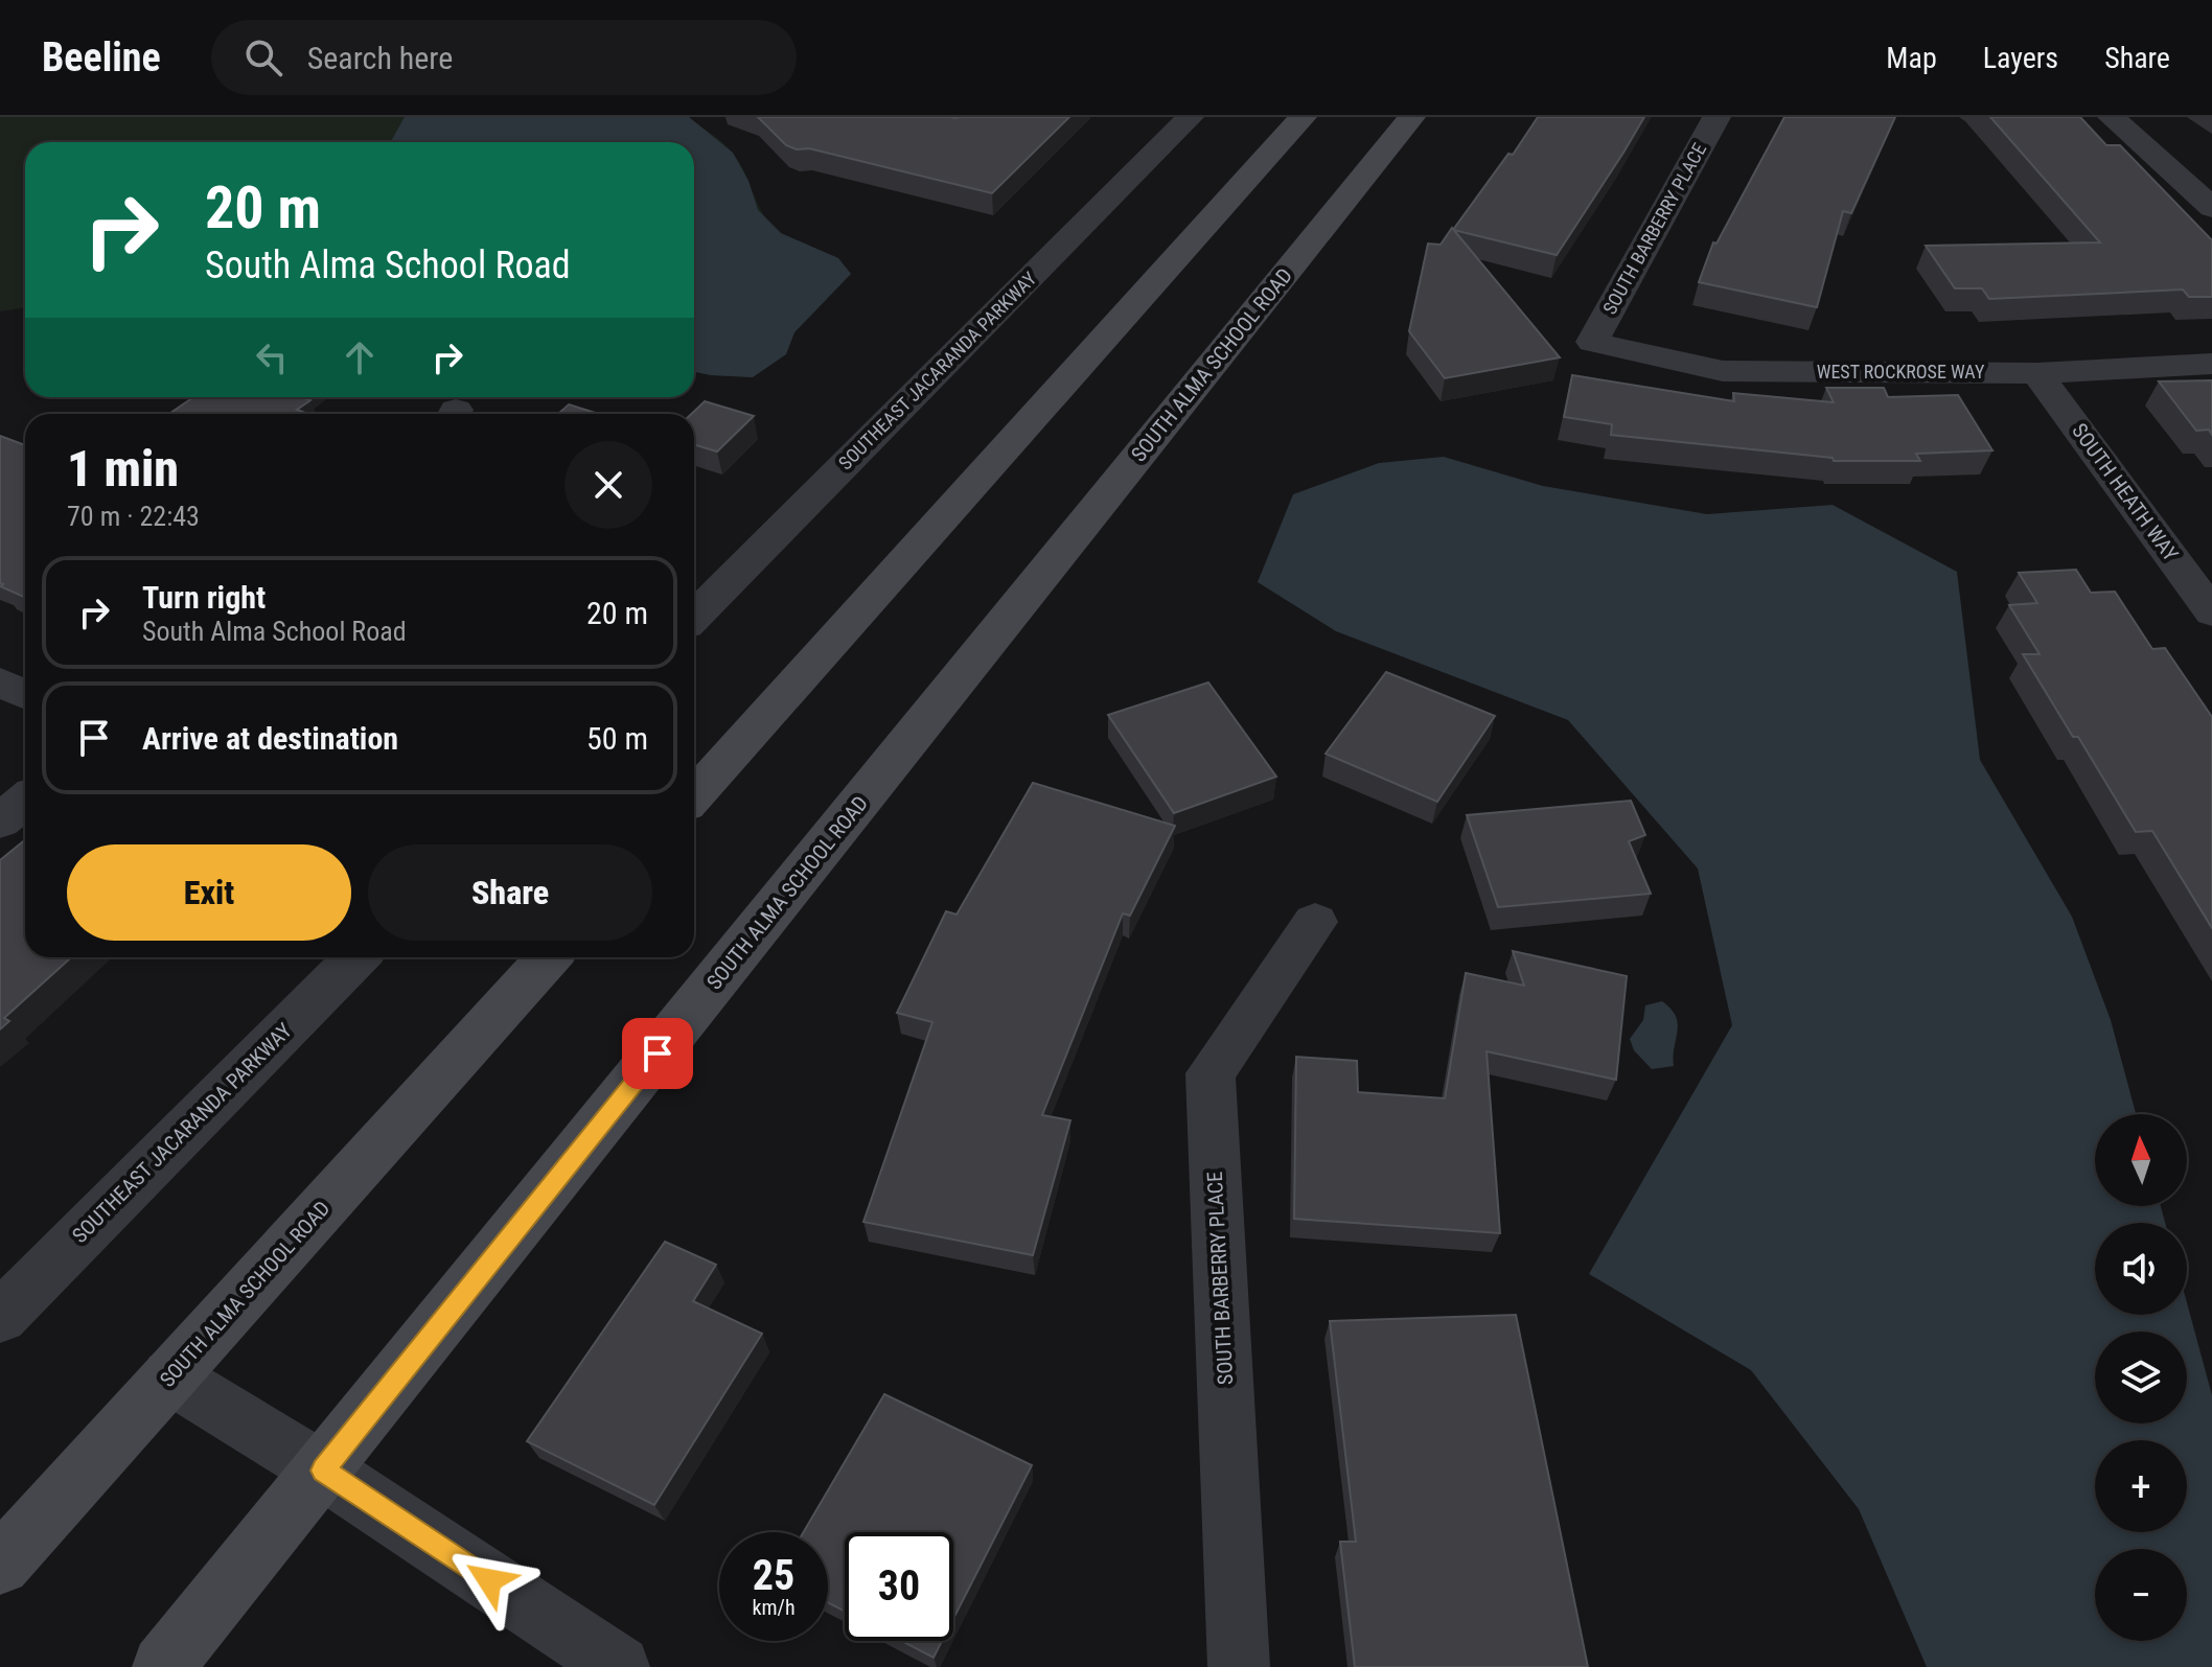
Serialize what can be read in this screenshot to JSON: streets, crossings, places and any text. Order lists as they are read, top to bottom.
{
  "streets": {
    "main road": ["SOUTH ALMA SCHOOL ROAD"],
    "street": [
      "SOUTH BARBERRY PLACE",
      "SOUTHEAST JACARANDA PARKWAY",
      "WEST ROCKROSE WAY",
      "SOUTH HEATH WAY"
    ]
  },
  "crossings": [
    ["SOUTH BARBERRY PLACE", "WEST ROCKROSE WAY"],
    ["WEST ROCKROSE WAY", "SOUTH HEATH WAY"]
  ],
  "north": "top",
  "page": {
    "header": "Beeline",
    "search": "Search here",
    "nav": ["Map", "Layers", "Share"],
    "turn": ["20 m", "South Alma School Road"],
    "heading": ["1 min", "70 m · 22:43"],
    "list": [
      {
        "name": "Turn right",
        "note": "South Alma School Road",
        "value": "20 m"
      },
      {
        "name": "Arrive at destination",
        "value": "50 m"
      }
    ],
    "buttons": ["Exit", "Share"],
    "map_buttons": ["+", "−"],
    "speed": "25 km/h",
    "limit": "30"
  }
}
